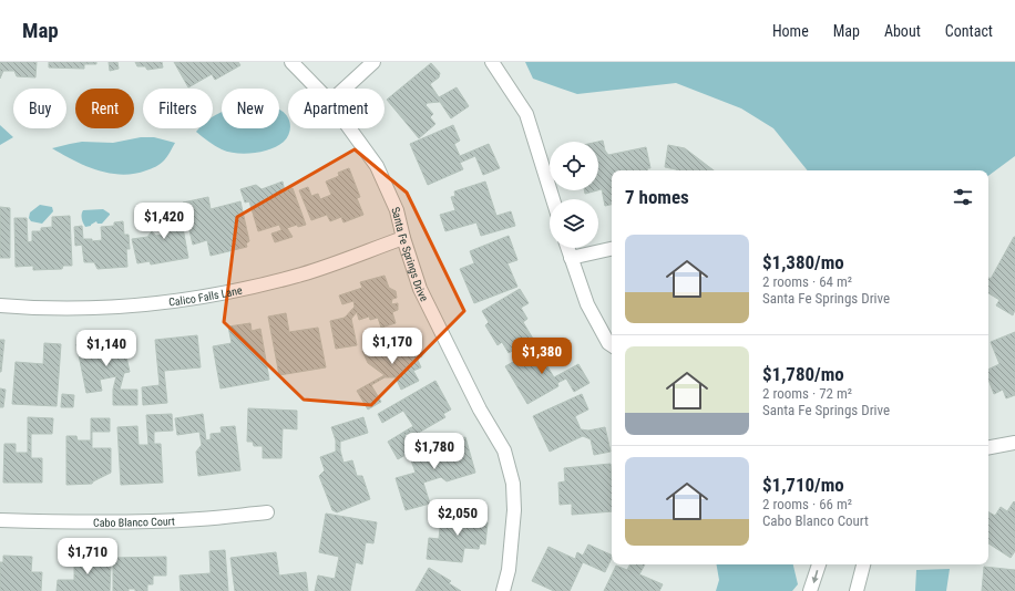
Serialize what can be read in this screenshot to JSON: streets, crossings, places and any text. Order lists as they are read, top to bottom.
{
  "streets": {
    "street": ["Santa Fe Springs Drive", "Calico Falls Lane", "Cabo Blanco Court"]
  },
  "crossings": [
    ["Santa Fe Springs Drive", "Calico Falls Lane"]
  ],
  "page": {
    "header": "Map",
    "nav": [
      "Home",
      "Map",
      "About",
      "Contact"
    ],
    "chip": [
      "Buy",
      "Rent",
      "Filters",
      "New",
      "Apartment"
    ],
    "heading": "7 homes",
    "price": [
      "$1,420",
      "$1,170",
      "$1,140",
      "$1,380",
      "$1,780",
      "$2,050",
      "$1,710"
    ],
    "list": [
      {
        "name": "$1,380/mo",
        "note": "2 rooms · 64 m² · Santa Fe Springs Drive"
      },
      {
        "name": "$1,780/mo",
        "note": "2 rooms · 72 m² · Santa Fe Springs Drive"
      },
      {
        "name": "$1,710/mo",
        "note": "2 rooms · 66 m² · Cabo Blanco Court"
      }
    ]
  }
}
